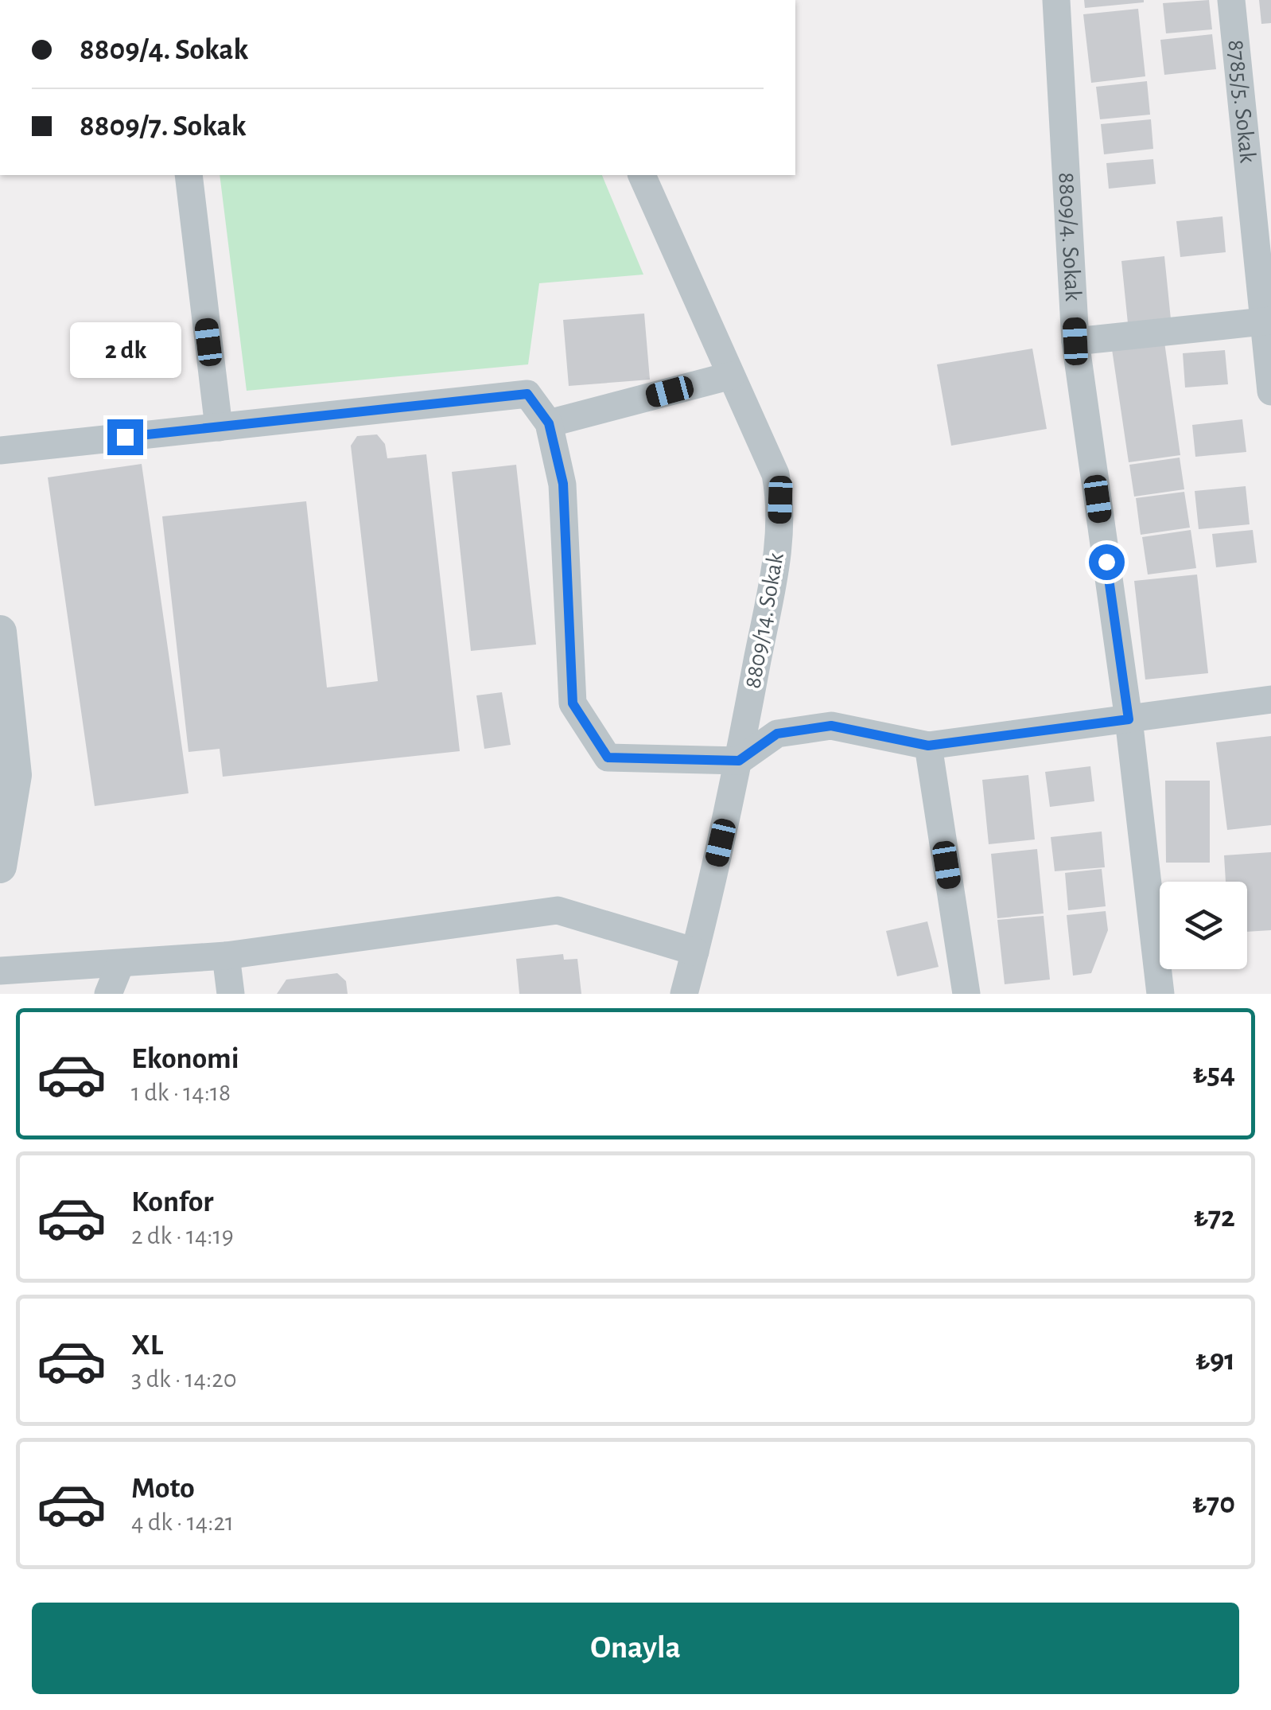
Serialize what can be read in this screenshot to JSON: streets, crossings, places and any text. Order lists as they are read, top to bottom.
{
  "streets": {
    "street": ["8785/5. Sokak", "8809/4. Sokak", "8809/14. Sokak"]
  },
  "page": {
    "banner": ["8809/4. Sokak", "8809/7. Sokak"],
    "bubble": "2 dk",
    "list": [
      {
        "name": "Ekonomi",
        "note": "1 dk · 14:18",
        "value": "₺54"
      },
      {
        "name": "Konfor",
        "note": "2 dk · 14:19",
        "value": "₺72"
      },
      {
        "name": "XL",
        "note": "3 dk · 14:20",
        "value": "₺91"
      },
      {
        "name": "Moto",
        "note": "4 dk · 14:21",
        "value": "₺70"
      }
    ],
    "buttons": "Onayla"
  }
}
